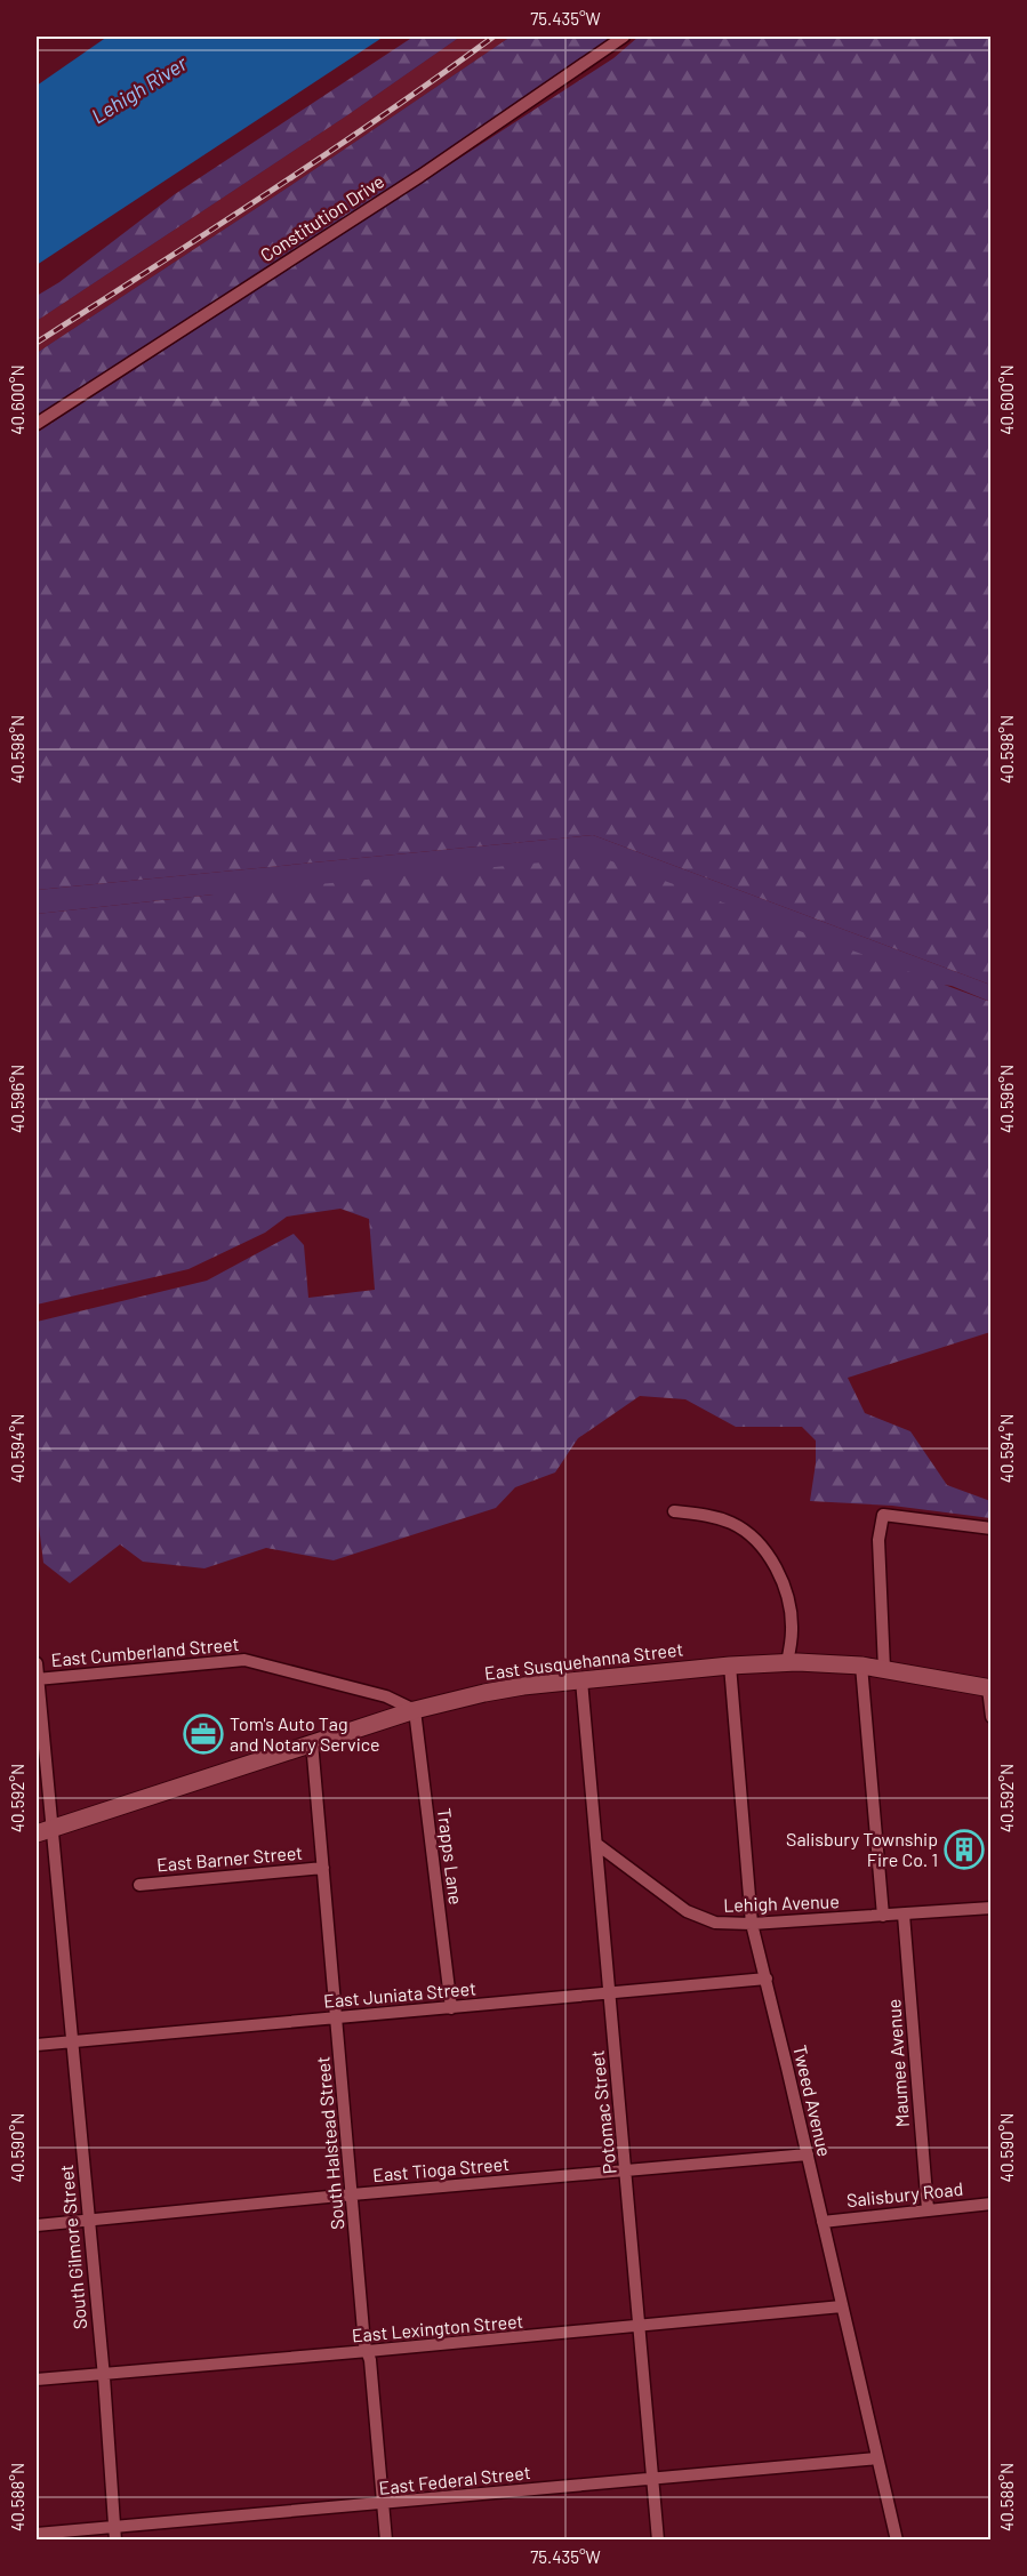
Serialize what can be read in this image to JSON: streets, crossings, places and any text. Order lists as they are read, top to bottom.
{
  "streets": {
    "main road": ["East Susquehanna Street"],
    "street": [
      "Constitution Drive",
      "East Cumberland Street",
      "Trapps Lane",
      "East Barner Street",
      "Lehigh Avenue",
      "East Juniata Street",
      "Maumee Avenue",
      "Tweed Avenue",
      "Potomac Street",
      "South Halstead Street",
      "East Tioga Street",
      "Salisbury Road",
      "South Gilmore Street",
      "East Lexington Street",
      "East Federal Street"
    ]
  },
  "crossings": [
    ["East Cumberland Street", "East Susquehanna Street"],
    ["East Cumberland Street", "Trapps Lane"],
    ["East Cumberland Street", "South Gilmore Street"],
    ["East Susquehanna Street", "Trapps Lane"],
    ["East Susquehanna Street", "Tweed Avenue"],
    ["East Susquehanna Street", "Potomac Street"],
    ["East Susquehanna Street", "South Halstead Street"],
    ["East Susquehanna Street", "South Gilmore Street"],
    ["Trapps Lane", "East Juniata Street"],
    ["East Barner Street", "South Halstead Street"],
    ["Lehigh Avenue", "Maumee Avenue"],
    ["Lehigh Avenue", "Tweed Avenue"],
    ["Lehigh Avenue", "Potomac Street"],
    ["East Juniata Street", "Tweed Avenue"],
    ["East Juniata Street", "Potomac Street"],
    ["East Juniata Street", "South Halstead Street"],
    ["East Juniata Street", "South Gilmore Street"],
    ["Maumee Avenue", "Salisbury Road"],
    ["Tweed Avenue", "East Tioga Street"],
    ["Tweed Avenue", "Salisbury Road"],
    ["Tweed Avenue", "East Lexington Street"],
    ["Tweed Avenue", "East Federal Street"],
    ["Potomac Street", "East Tioga Street"],
    ["Potomac Street", "East Lexington Street"],
    ["Potomac Street", "East Federal Street"],
    ["South Halstead Street", "East Tioga Street"],
    ["South Halstead Street", "East Lexington Street"],
    ["South Halstead Street", "East Federal Street"],
    ["East Tioga Street", "South Gilmore Street"],
    ["South Gilmore Street", "East Lexington Street"],
    ["South Gilmore Street", "East Federal Street"]
  ],
  "water": ["Lehigh River"],
  "places": {
    "office": ["Tom's Auto Tag and Notary Service"],
    "building": ["Salisbury Township Fire Co. 1"]
  },
  "coordinates": [
    "75.435°W",
    "40.600°N",
    "40.598°N",
    "40.596°N",
    "40.594°N",
    "40.592°N",
    "40.590°N",
    "40.588°N"
  ]
}
